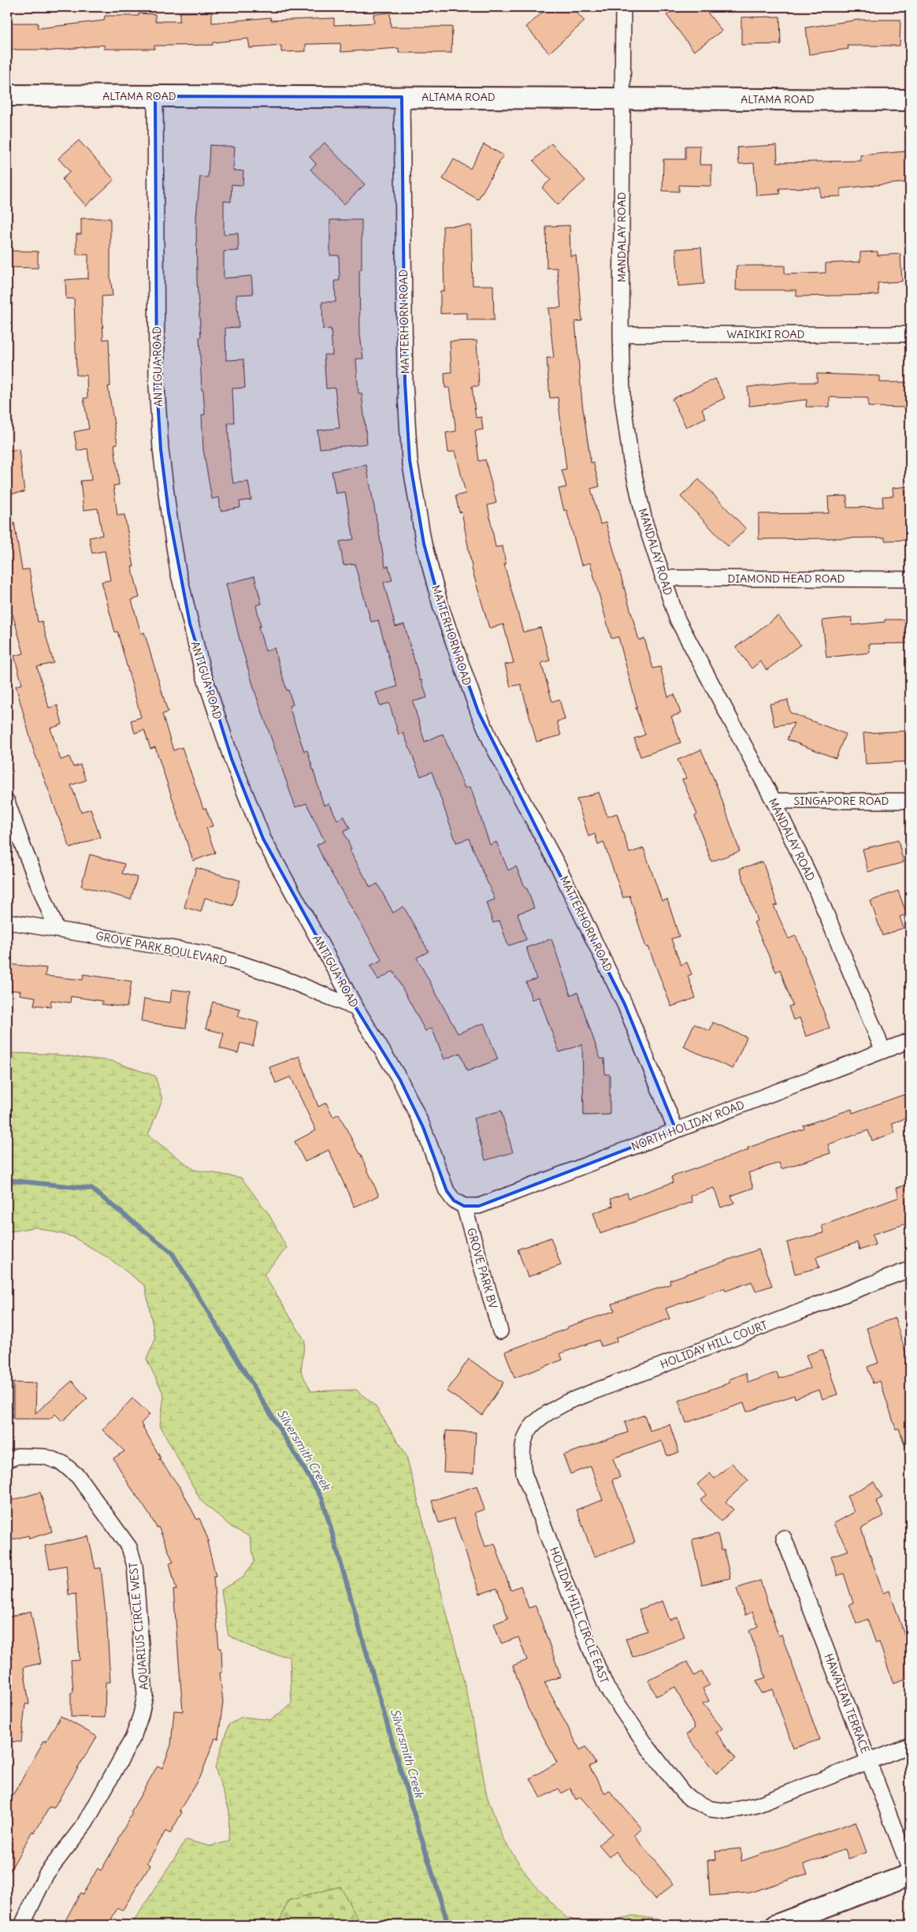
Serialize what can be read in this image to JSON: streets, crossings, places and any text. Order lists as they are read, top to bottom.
{
  "streets": {
    "street": [
      "ALTAMA ROAD",
      "MANDALAY ROAD",
      "MATTERHORN ROAD",
      "WAIKIKI ROAD",
      "ANTIGUA ROAD",
      "DIAMOND HEAD ROAD",
      "SINGAPORE ROAD",
      "GROVE PARK BOULEVARD",
      "NORTH HOLIDAY ROAD",
      "GROVE PARK BV",
      "HOLIDAY HILL COURT",
      "HOLIDAY HILL CIRCLE EAST",
      "AQUARIUS CIRCLE WEST",
      "HAWAIIAN TERRACE"
    ]
  },
  "crossings": [
    ["ALTAMA ROAD", "MANDALAY ROAD"],
    ["ALTAMA ROAD", "MATTERHORN ROAD"],
    ["ALTAMA ROAD", "ANTIGUA ROAD"],
    ["MANDALAY ROAD", "WAIKIKI ROAD"],
    ["MANDALAY ROAD", "DIAMOND HEAD ROAD"],
    ["MANDALAY ROAD", "SINGAPORE ROAD"],
    ["MANDALAY ROAD", "NORTH HOLIDAY ROAD"],
    ["MATTERHORN ROAD", "NORTH HOLIDAY ROAD"],
    ["ANTIGUA ROAD", "GROVE PARK BOULEVARD"],
    ["ANTIGUA ROAD", "NORTH HOLIDAY ROAD"],
    ["ANTIGUA ROAD", "GROVE PARK BV"],
    ["NORTH HOLIDAY ROAD", "GROVE PARK BV"],
    ["HOLIDAY HILL COURT", "HOLIDAY HILL CIRCLE EAST"],
    ["HOLIDAY HILL CIRCLE EAST", "HAWAIIAN TERRACE"]
  ],
  "water": ["Silversmith Creek"]
}
